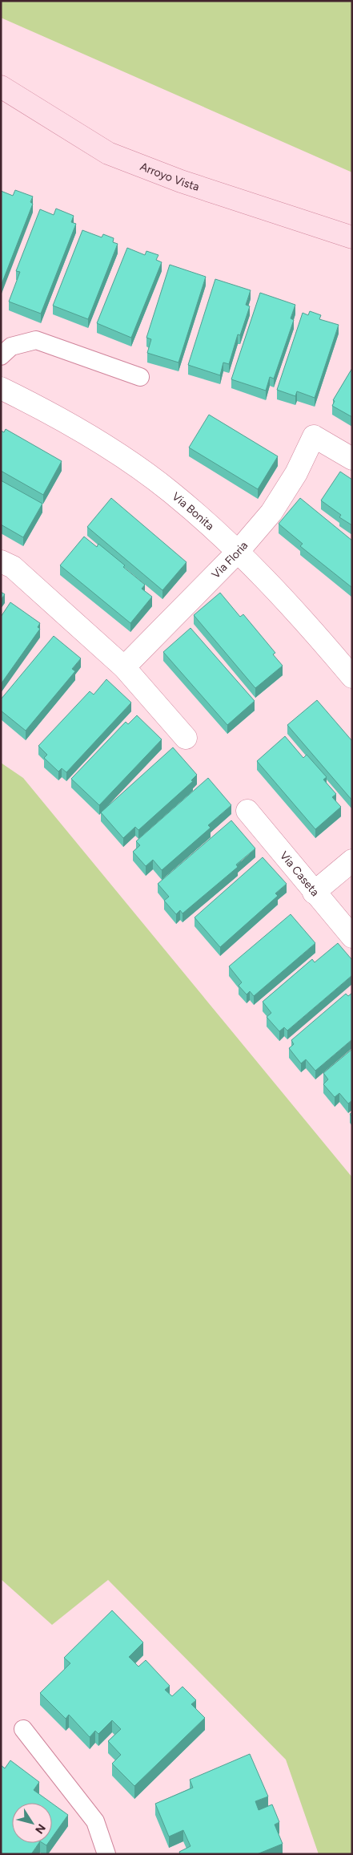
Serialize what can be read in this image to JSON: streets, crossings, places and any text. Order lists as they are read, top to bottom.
{
  "streets": {
    "street": [
      "Arroyo Vista",
      "Via Bonita",
      "Via Floria",
      "Via Caseta"
    ]
  },
  "crossings": [
    ["Via Bonita", "Via Floria"]
  ],
  "north": "bottom right"
}
